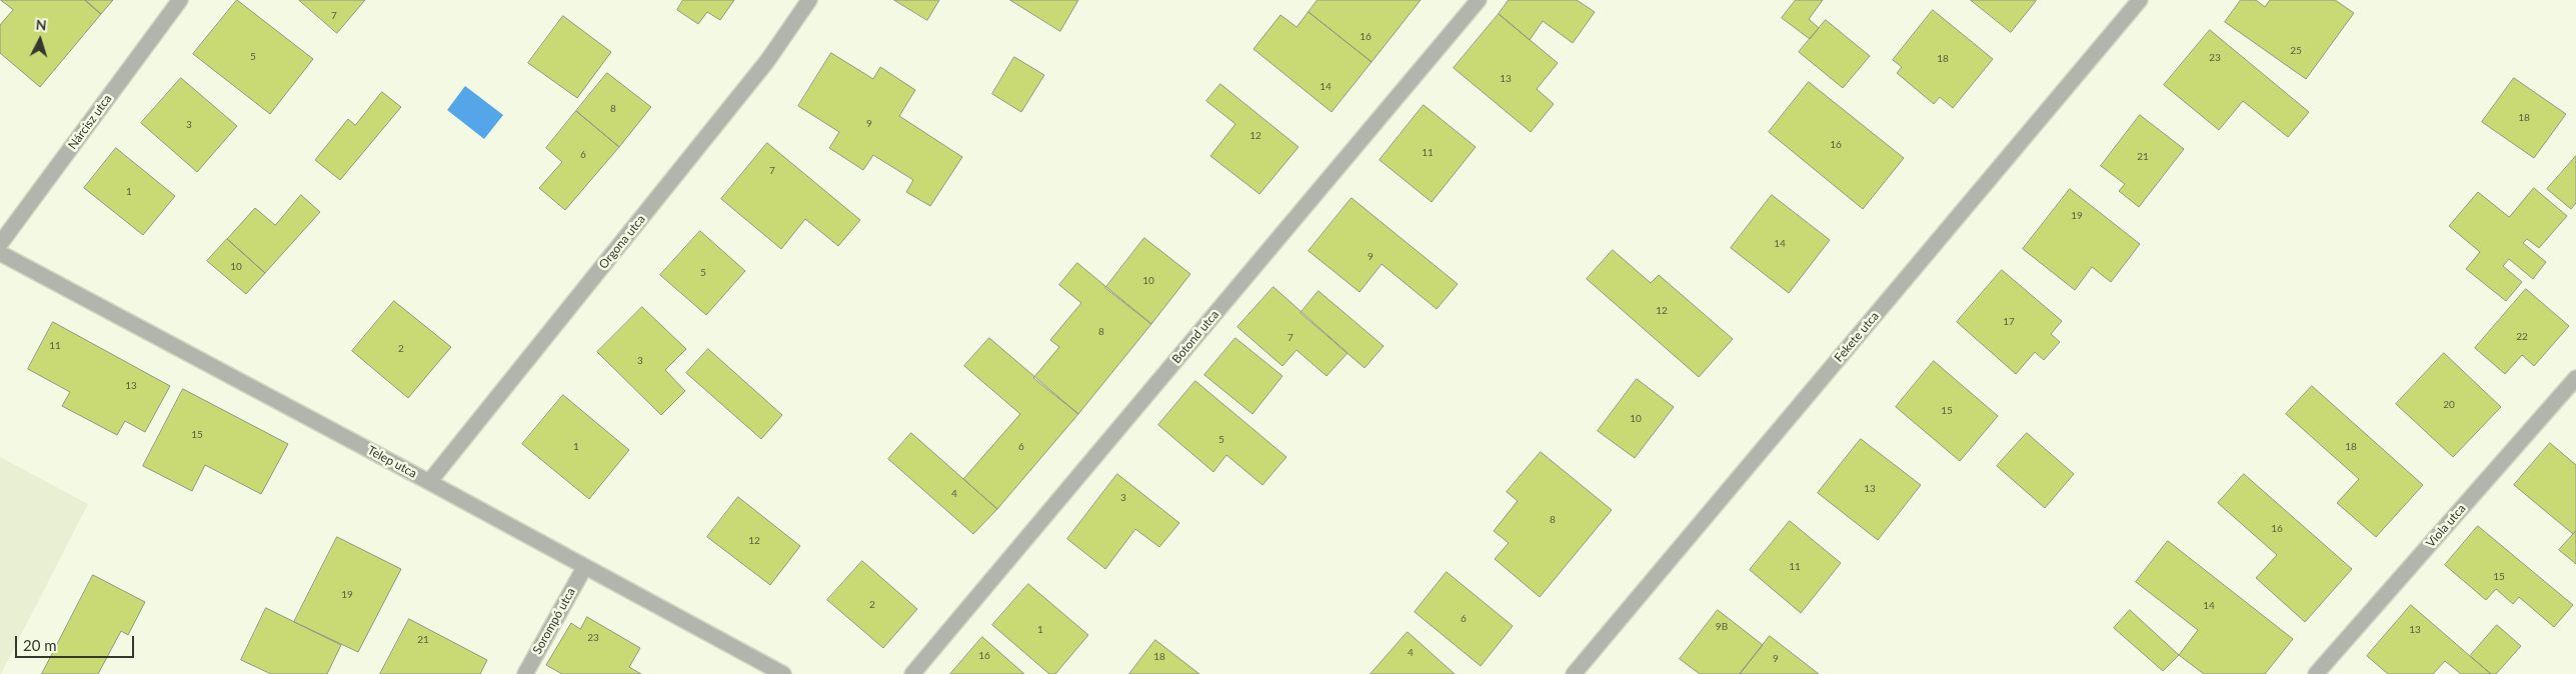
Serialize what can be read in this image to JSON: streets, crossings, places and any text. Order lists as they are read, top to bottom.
{
  "streets": {
    "street": [
      "Nárcisz utca",
      "Orgona utca",
      "Botond utca",
      "Fekete utca",
      "Telep utca",
      "Viola utca",
      "Sorompó utca"
    ]
  },
  "crossings": [
    ["Orgona utca", "Telep utca"],
    ["Telep utca", "Sorompó utca"]
  ],
  "house_numbers": [
    "7",
    "16",
    "25",
    "5",
    "23",
    "18",
    "13",
    "14",
    "8",
    "18",
    "9",
    "3",
    "12",
    "16",
    "11",
    "6",
    "21",
    "7",
    "1",
    "19",
    "14",
    "9",
    "10",
    "5",
    "10",
    "12",
    "17",
    "8",
    "22",
    "7",
    "11",
    "2",
    "3",
    "13",
    "20",
    "15",
    "10",
    "15",
    "5",
    "1",
    "6",
    "18",
    "13",
    "4",
    "3",
    "8",
    "16",
    "12",
    "11",
    "15",
    "19",
    "2",
    "14",
    "6",
    "9B",
    "1",
    "13",
    "23",
    "21",
    "4",
    "16",
    "18",
    "9"
  ],
  "scale_bar": "20 m",
  "north": "top"
}
